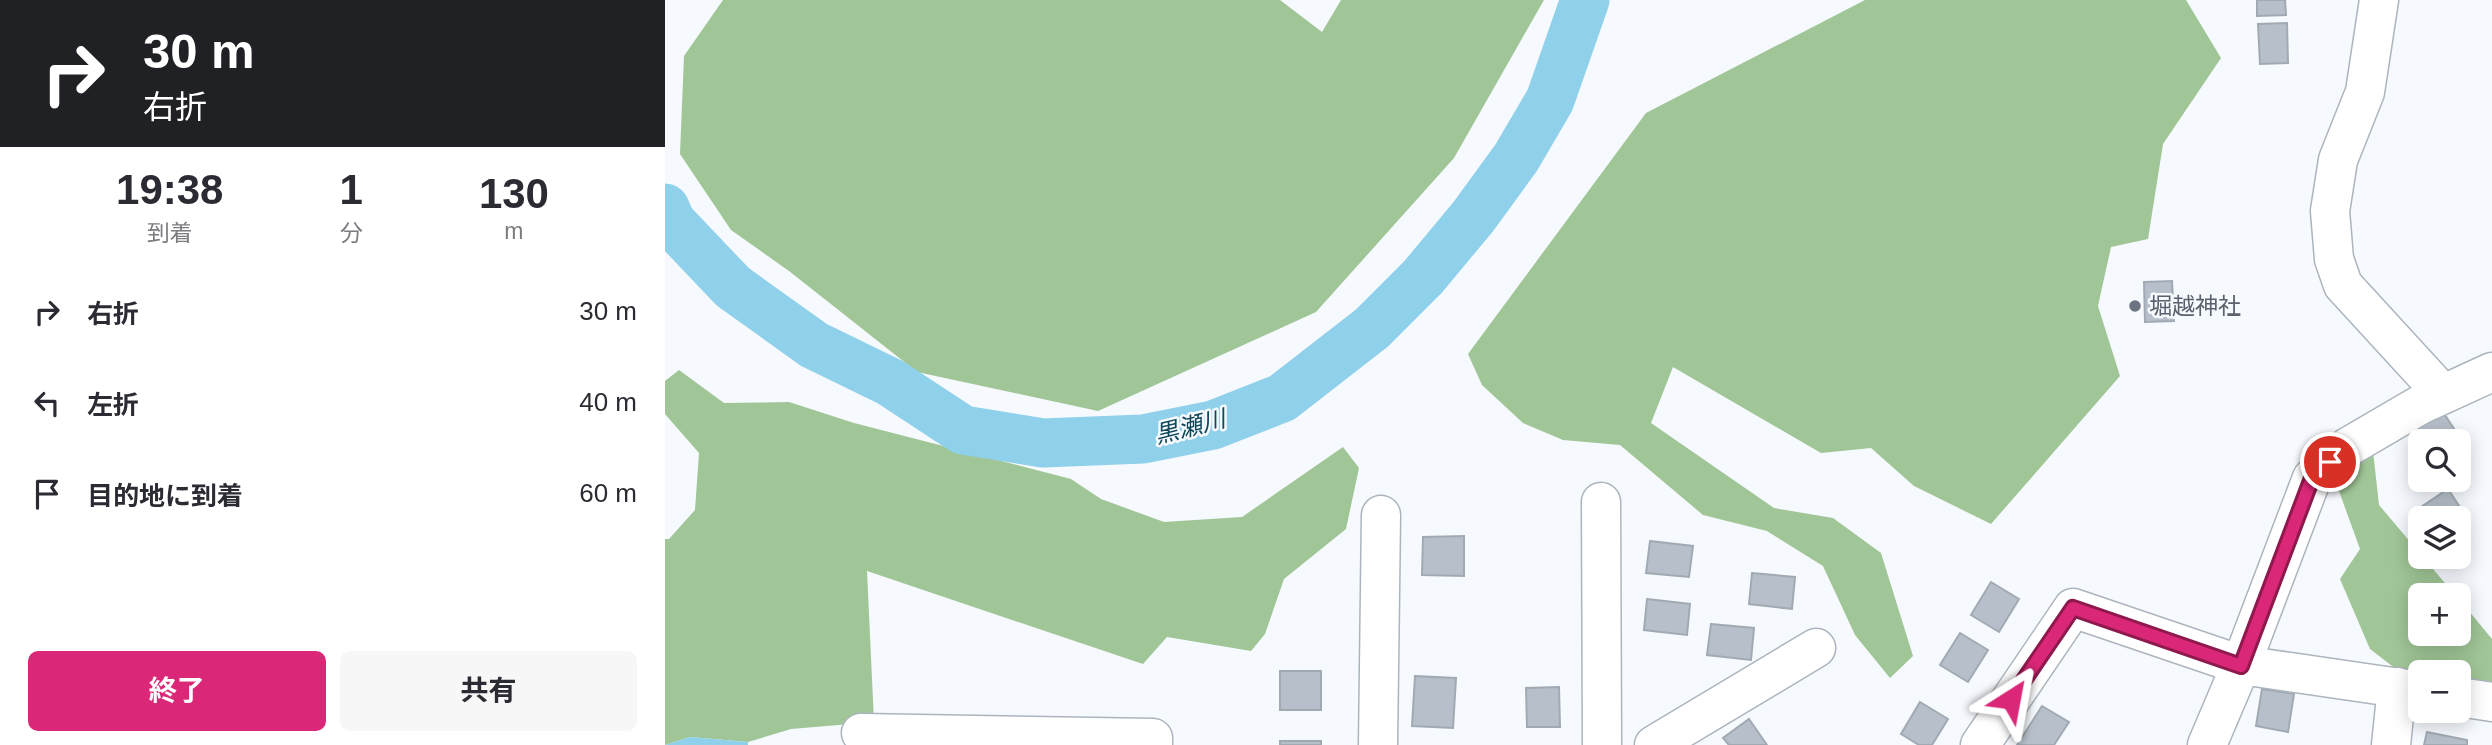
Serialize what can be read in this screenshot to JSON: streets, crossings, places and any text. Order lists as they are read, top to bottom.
{
  "water": ["黒瀬川"],
  "places": ["堀越神社"],
  "page": {
    "turn": ["30 m", "右折"],
    "eta": [
      "19:38",
      "到着",
      "1",
      "分",
      "130",
      "m"
    ],
    "list": [
      {
        "name": "右折",
        "value": "30 m"
      },
      {
        "name": "左折",
        "value": "40 m"
      },
      {
        "name": "目的地に到着",
        "value": "60 m"
      }
    ],
    "map_buttons": ["+", "−"],
    "buttons": ["終了", "共有"]
  }
}
